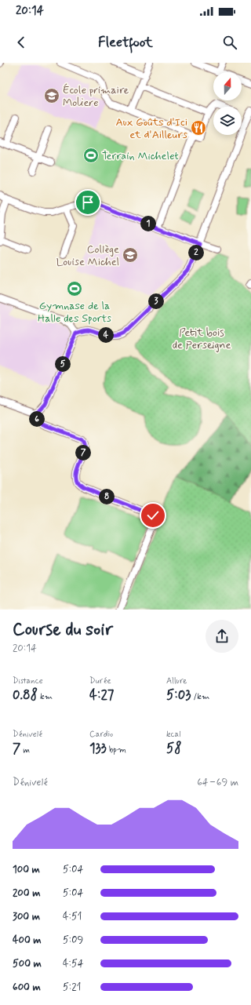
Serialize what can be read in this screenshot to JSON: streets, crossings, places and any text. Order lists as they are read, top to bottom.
{
  "parks": ["Petit bois de Perseigne"],
  "places": {
    "school or university": ["École primaire Moliere", "Collège Louise Michel"],
    "restaurant": ["Aux Goûts d'Ici et d'Ailleurs"],
    "sports": ["Terrain Michelet", "Gymnase de la Halle des Sports"]
  },
  "north": "top",
  "page": {
    "status": "20:14",
    "header": "Fleetfoot",
    "pins": [
      "1",
      "2",
      "3",
      "4",
      "5",
      "6",
      "7",
      "8"
    ],
    "heading": ["Course du soir", "20:14"],
    "stats": [
      ["Distance", "0.88 km"],
      ["Durée", "4:27"],
      ["Allure", "5:03 /km"],
      ["Dénivelé", "7 m"],
      ["Cardio", "133 bpm"],
      ["kcal", "58"]
    ],
    "chart": ["Dénivelé", "64–69 m"],
    "list": [
      {
        "name": "100 m",
        "note": "5:04"
      },
      {
        "name": "200 m",
        "note": "5:04"
      },
      {
        "name": "300 m",
        "note": "4:51"
      },
      {
        "name": "400 m",
        "note": "5:09"
      },
      {
        "name": "500 m",
        "note": "4:54"
      },
      {
        "name": "600 m",
        "note": "5:21"
      }
    ]
  }
}
